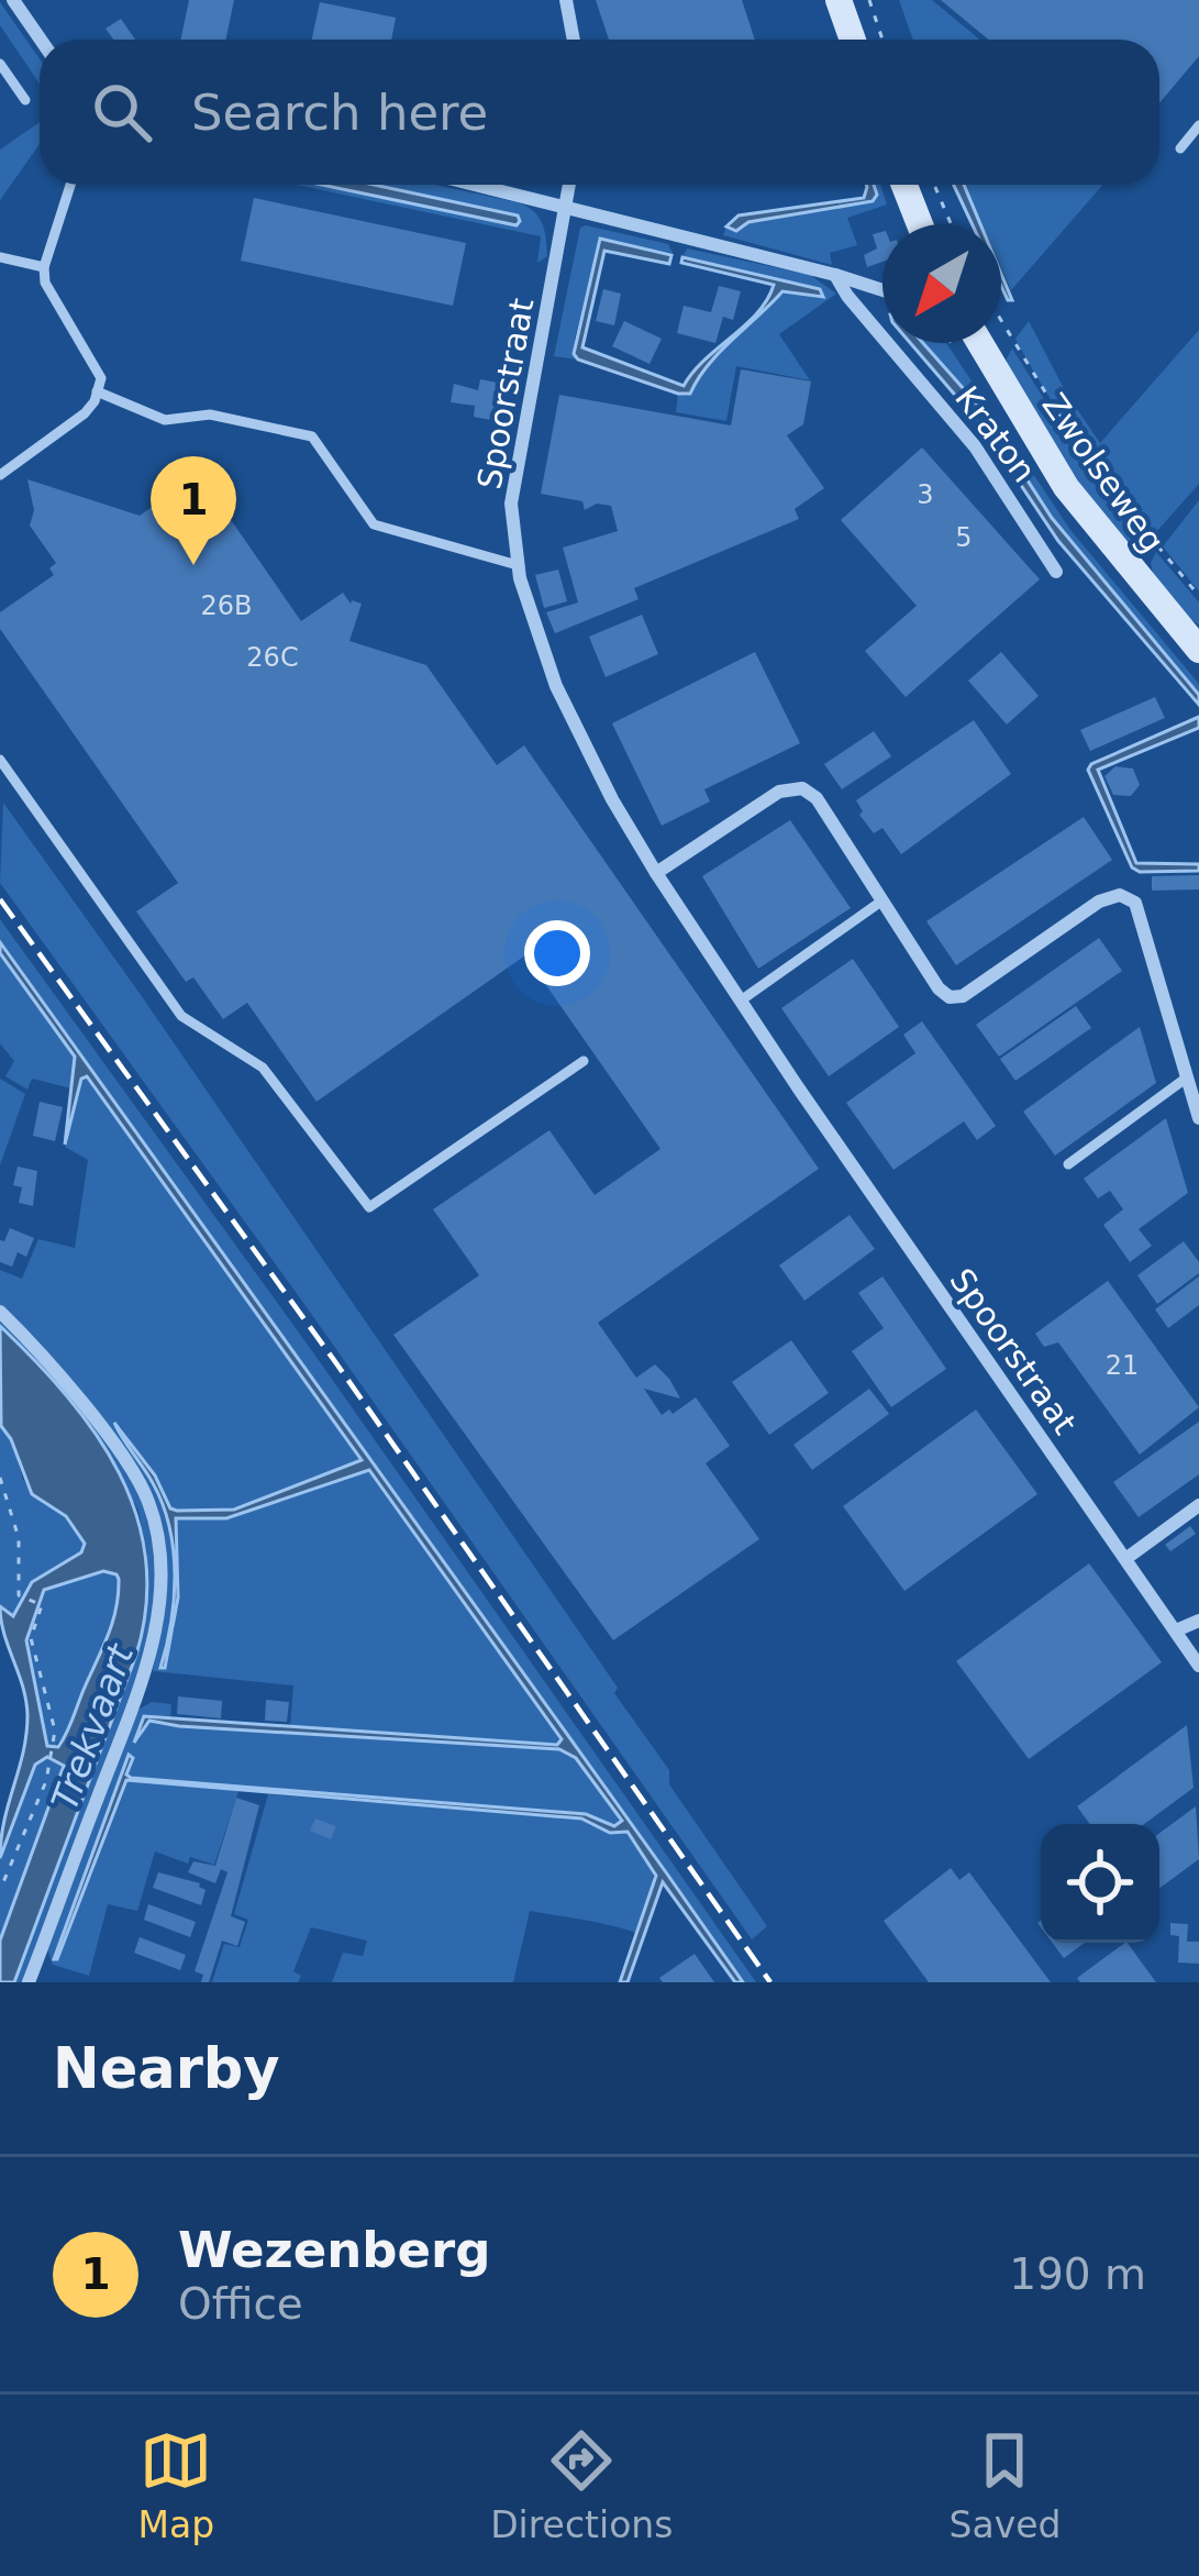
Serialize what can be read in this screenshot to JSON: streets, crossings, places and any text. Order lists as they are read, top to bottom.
{
  "streets": {
    "main road": ["Zwolseweg"],
    "street": ["Spoorstraat", "Kraton"]
  },
  "water": ["Trekvaart"],
  "house_numbers": [
    "3",
    "5",
    "26B",
    "26C",
    "21"
  ],
  "north": "bottom left",
  "page": {
    "search": "Search here",
    "pins": "1",
    "heading": "Nearby",
    "list": [
      {
        "mark": "1",
        "name": "Wezenberg",
        "note": "Office",
        "value": "190 m"
      }
    ],
    "nav": ["Map", "Directions", "Saved"]
  }
}
